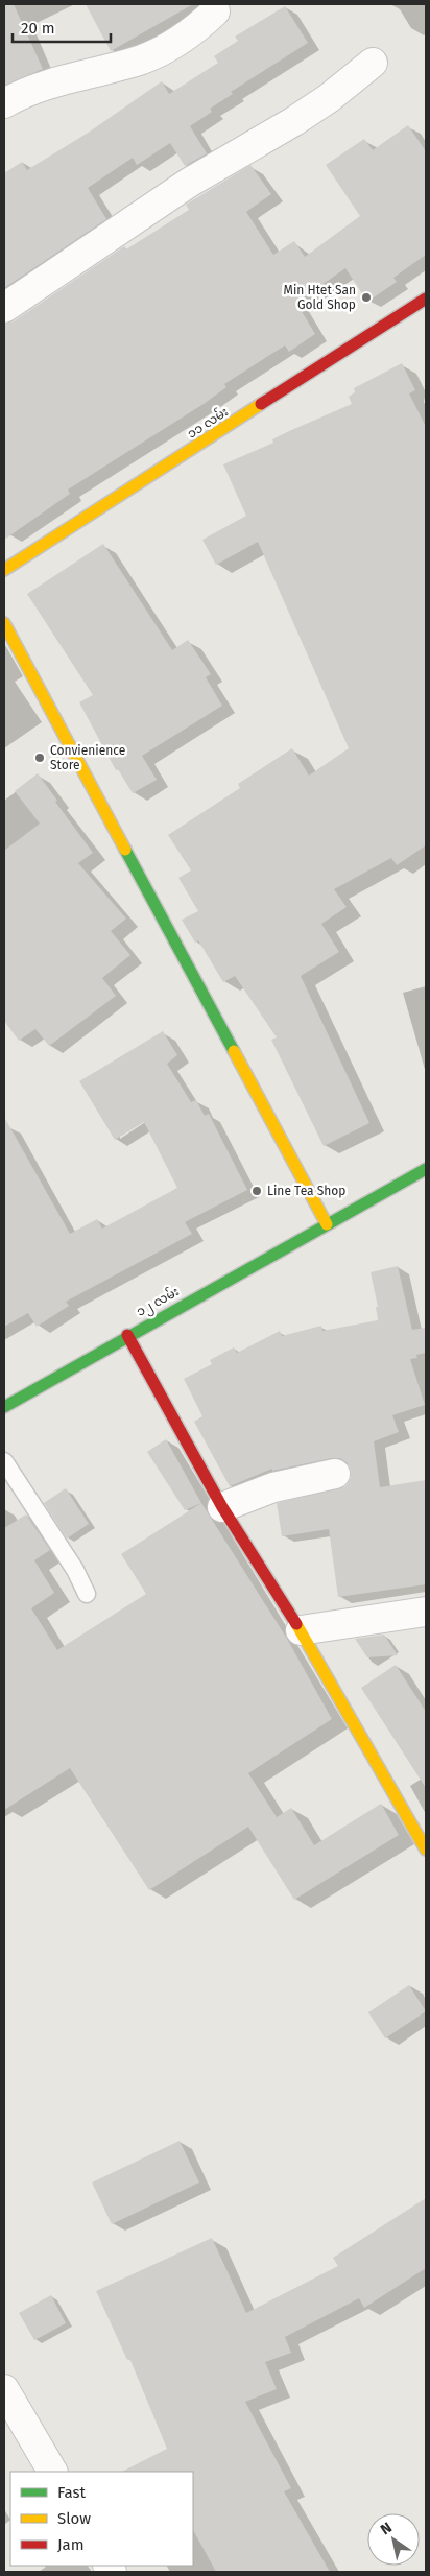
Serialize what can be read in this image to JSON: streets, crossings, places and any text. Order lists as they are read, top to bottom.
{
  "streets": {
    "street": ["၁၁ လမ်း", "၁၂ လမ်း"]
  },
  "places": ["Min Htet San Gold Shop", "Convienience Store", "Line Tea Shop"],
  "legend": ["Fast", "Slow", "Jam"],
  "scale_bar": "20 m",
  "north": "top left"
}
